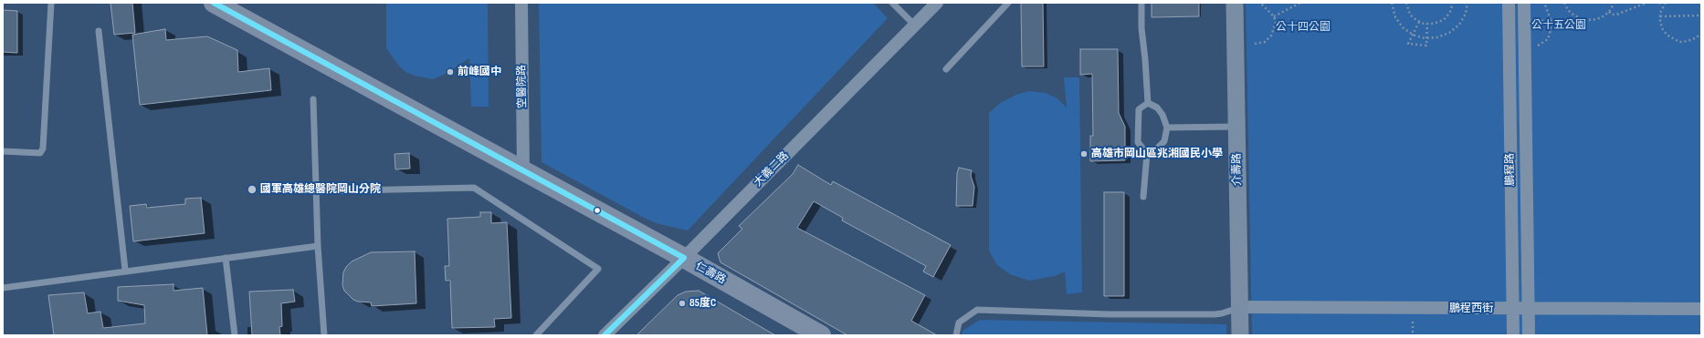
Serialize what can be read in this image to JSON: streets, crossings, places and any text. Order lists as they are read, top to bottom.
{
  "streets": {
    "main road": ["介壽路", "仁壽路"],
    "street": [
      "空醫院路",
      "大義二路",
      "鵬程路",
      "鵬程西街"
    ]
  },
  "crossings": [
    ["空醫院路", "仁壽路"],
    ["大義二路", "仁壽路"],
    ["介壽路", "鵬程西街"],
    ["鵬程路", "鵬程西街"]
  ],
  "parks": ["公十五公園", "公十四公園"],
  "places": [
    "前峰國中",
    "高雄市岡山區兆湘國民小學",
    "國軍高雄總醫院岡山分院",
    "85度C"
  ]
}
